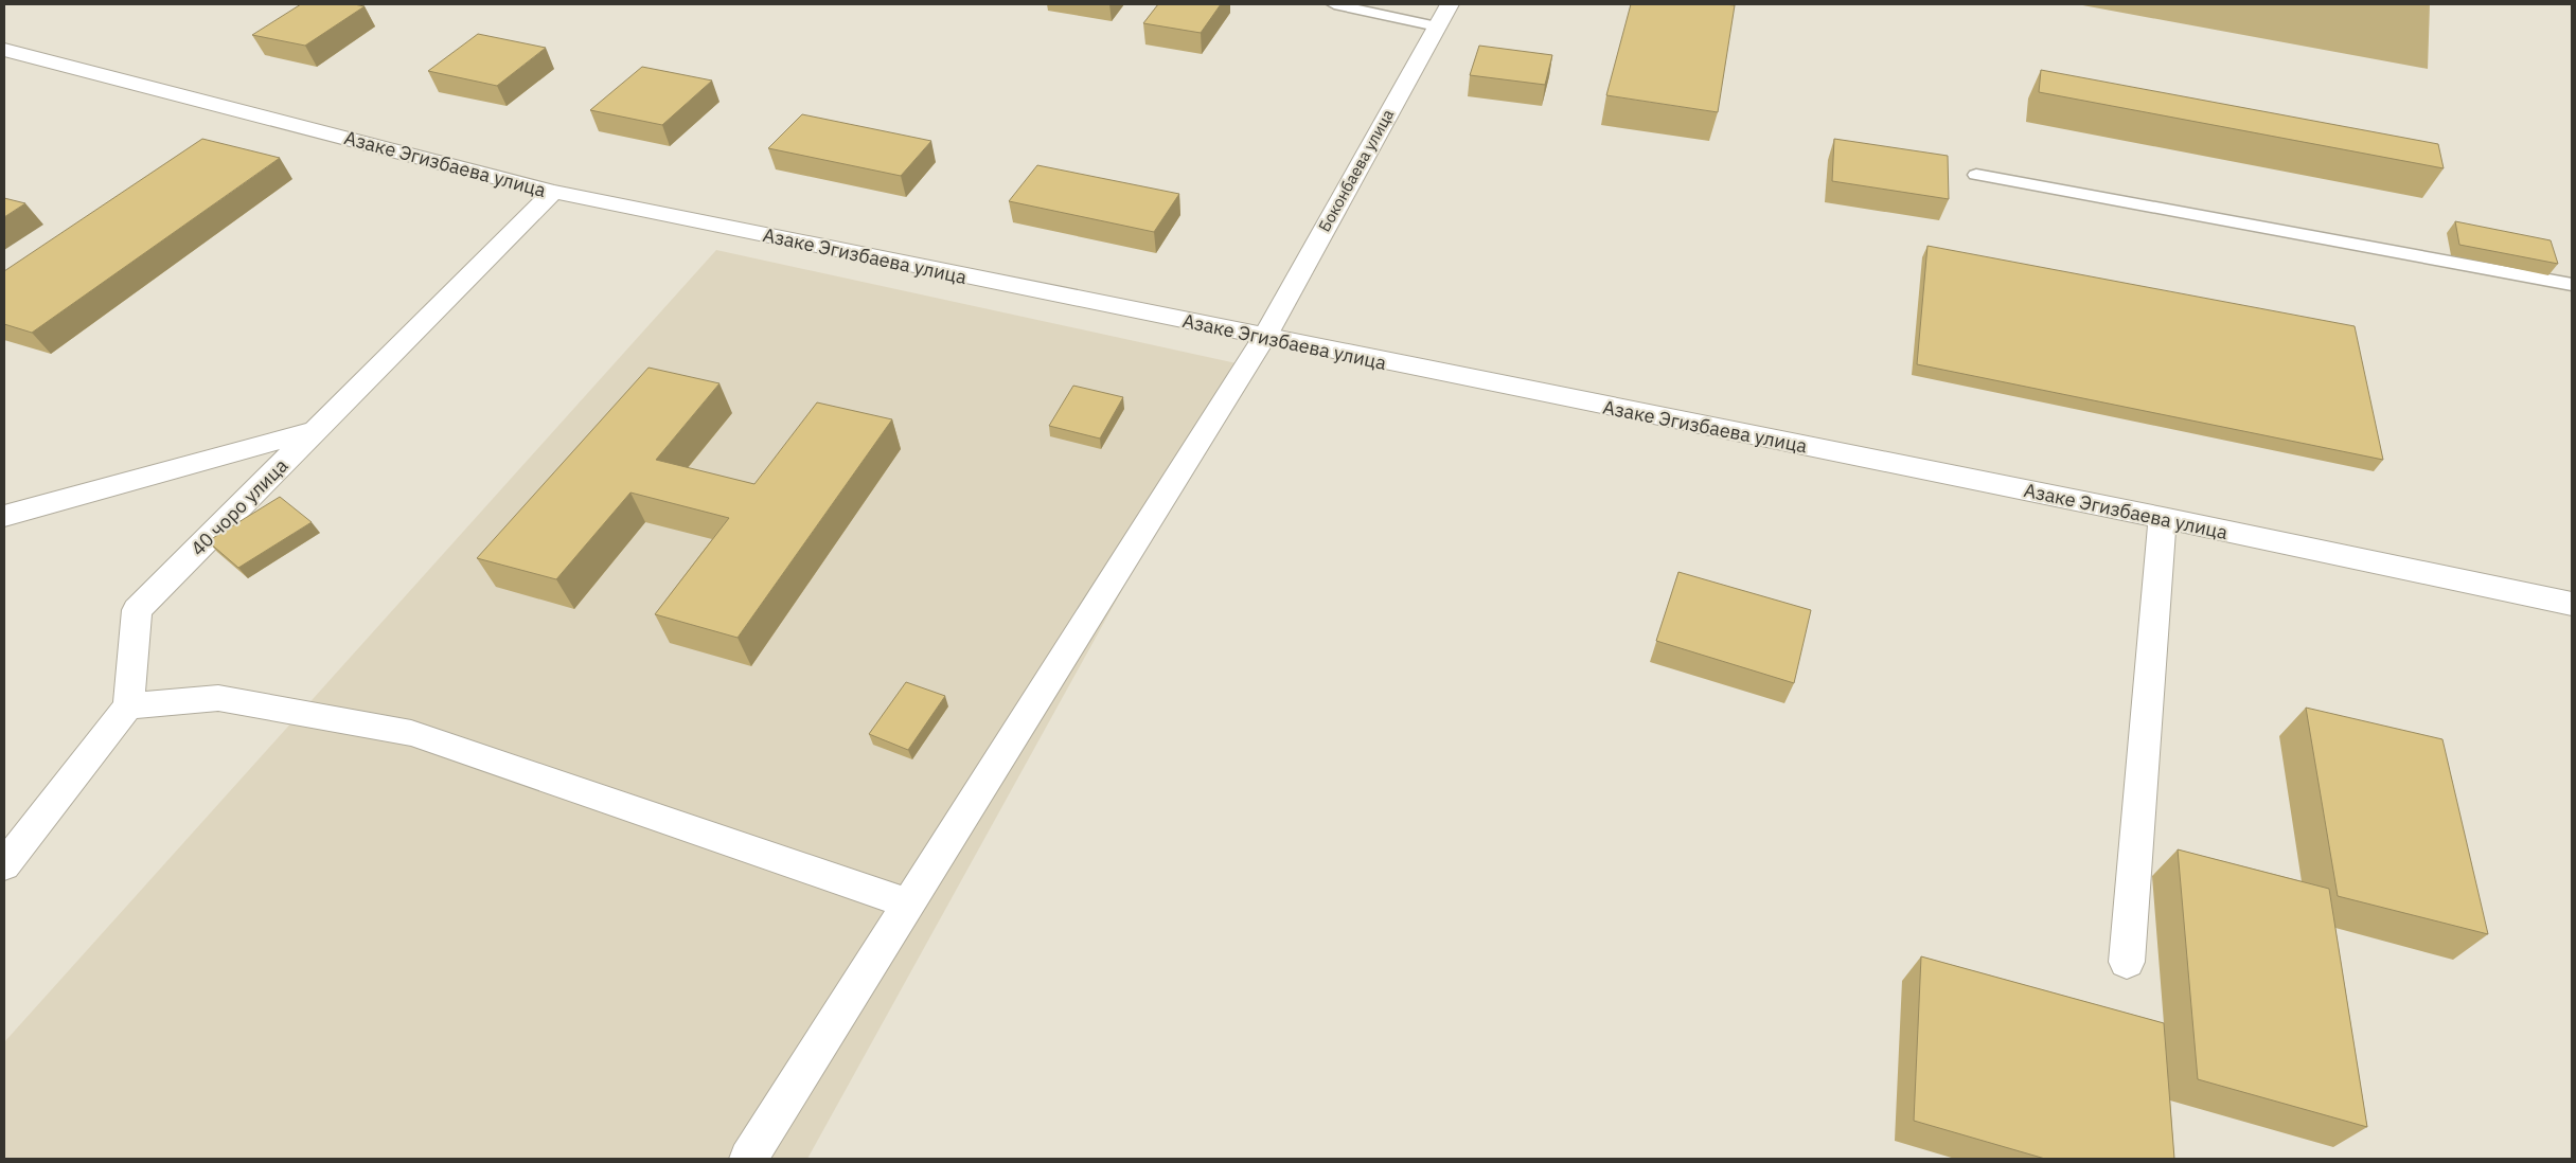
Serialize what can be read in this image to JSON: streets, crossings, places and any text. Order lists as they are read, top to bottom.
{
  "streets": {
    "street": ["Азаке Эгизбаева улица", "Боконбаева улица", "40 чоро улица"]
  },
  "crossings": [
    ["Азаке Эгизбаева улица", "Боконбаева улица"],
    ["Азаке Эгизбаева улица", "40 чоро улица"]
  ]
}
